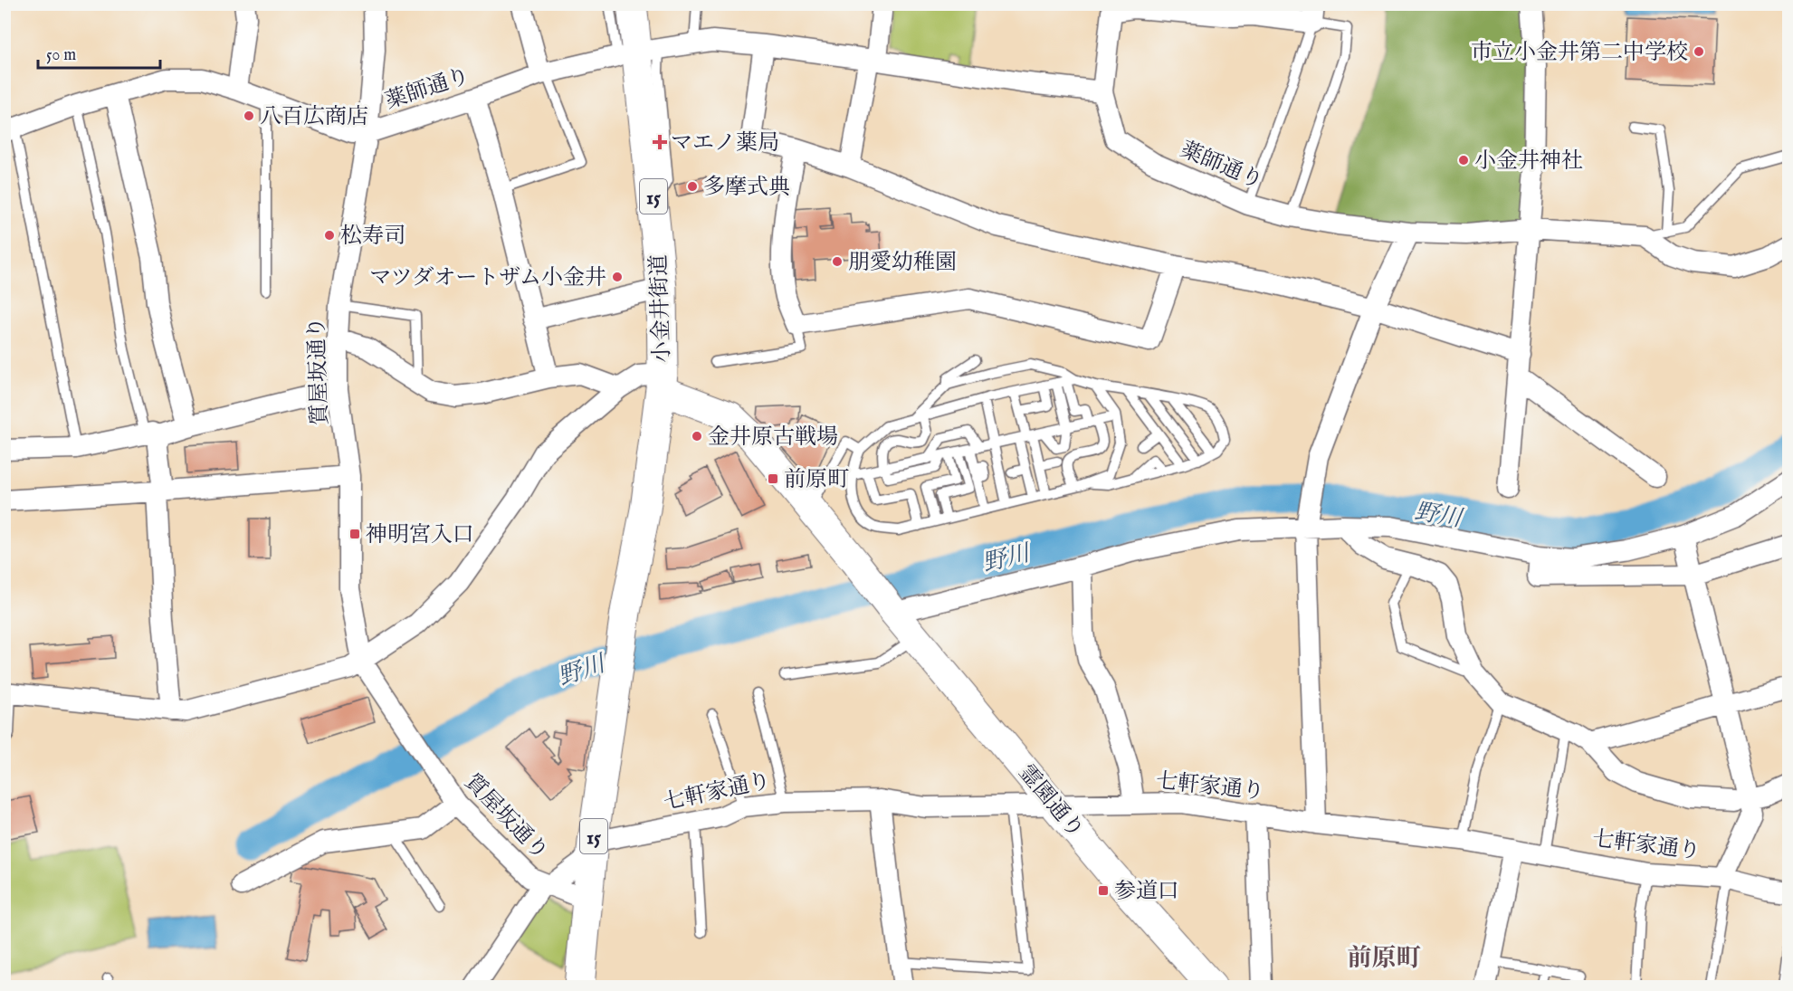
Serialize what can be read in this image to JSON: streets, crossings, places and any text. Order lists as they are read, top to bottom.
{
  "streets": {
    "main road": ["15", "小金井街道"],
    "street": [
      "薬師通り",
      "質屋坂通り",
      "七軒家通り",
      "霊園通り"
    ]
  },
  "crossings": [
    ["薬師通り", "質屋坂通り"],
    ["15", "小金井街道"],
    ["15", "質屋坂通り"],
    ["15", "七軒家通り"],
    ["小金井街道", "七軒家通り"],
    ["質屋坂通り", "七軒家通り"],
    ["七軒家通り", "霊園通り"]
  ],
  "districts": ["前原町"],
  "water": ["野川"],
  "places": {
    "other": [
      "市立小金井第二中学校",
      "八百広商店",
      "小金井神社",
      "多摩式典",
      "松寿司",
      "朋愛幼稚園",
      "マツダオートザム小金井",
      "金井原古戦場"
    ],
    "health": ["マエノ薬局"],
    "transit": ["前原町", "神明宮入口", "参道口"]
  },
  "scale_bar": "50 m"
}
